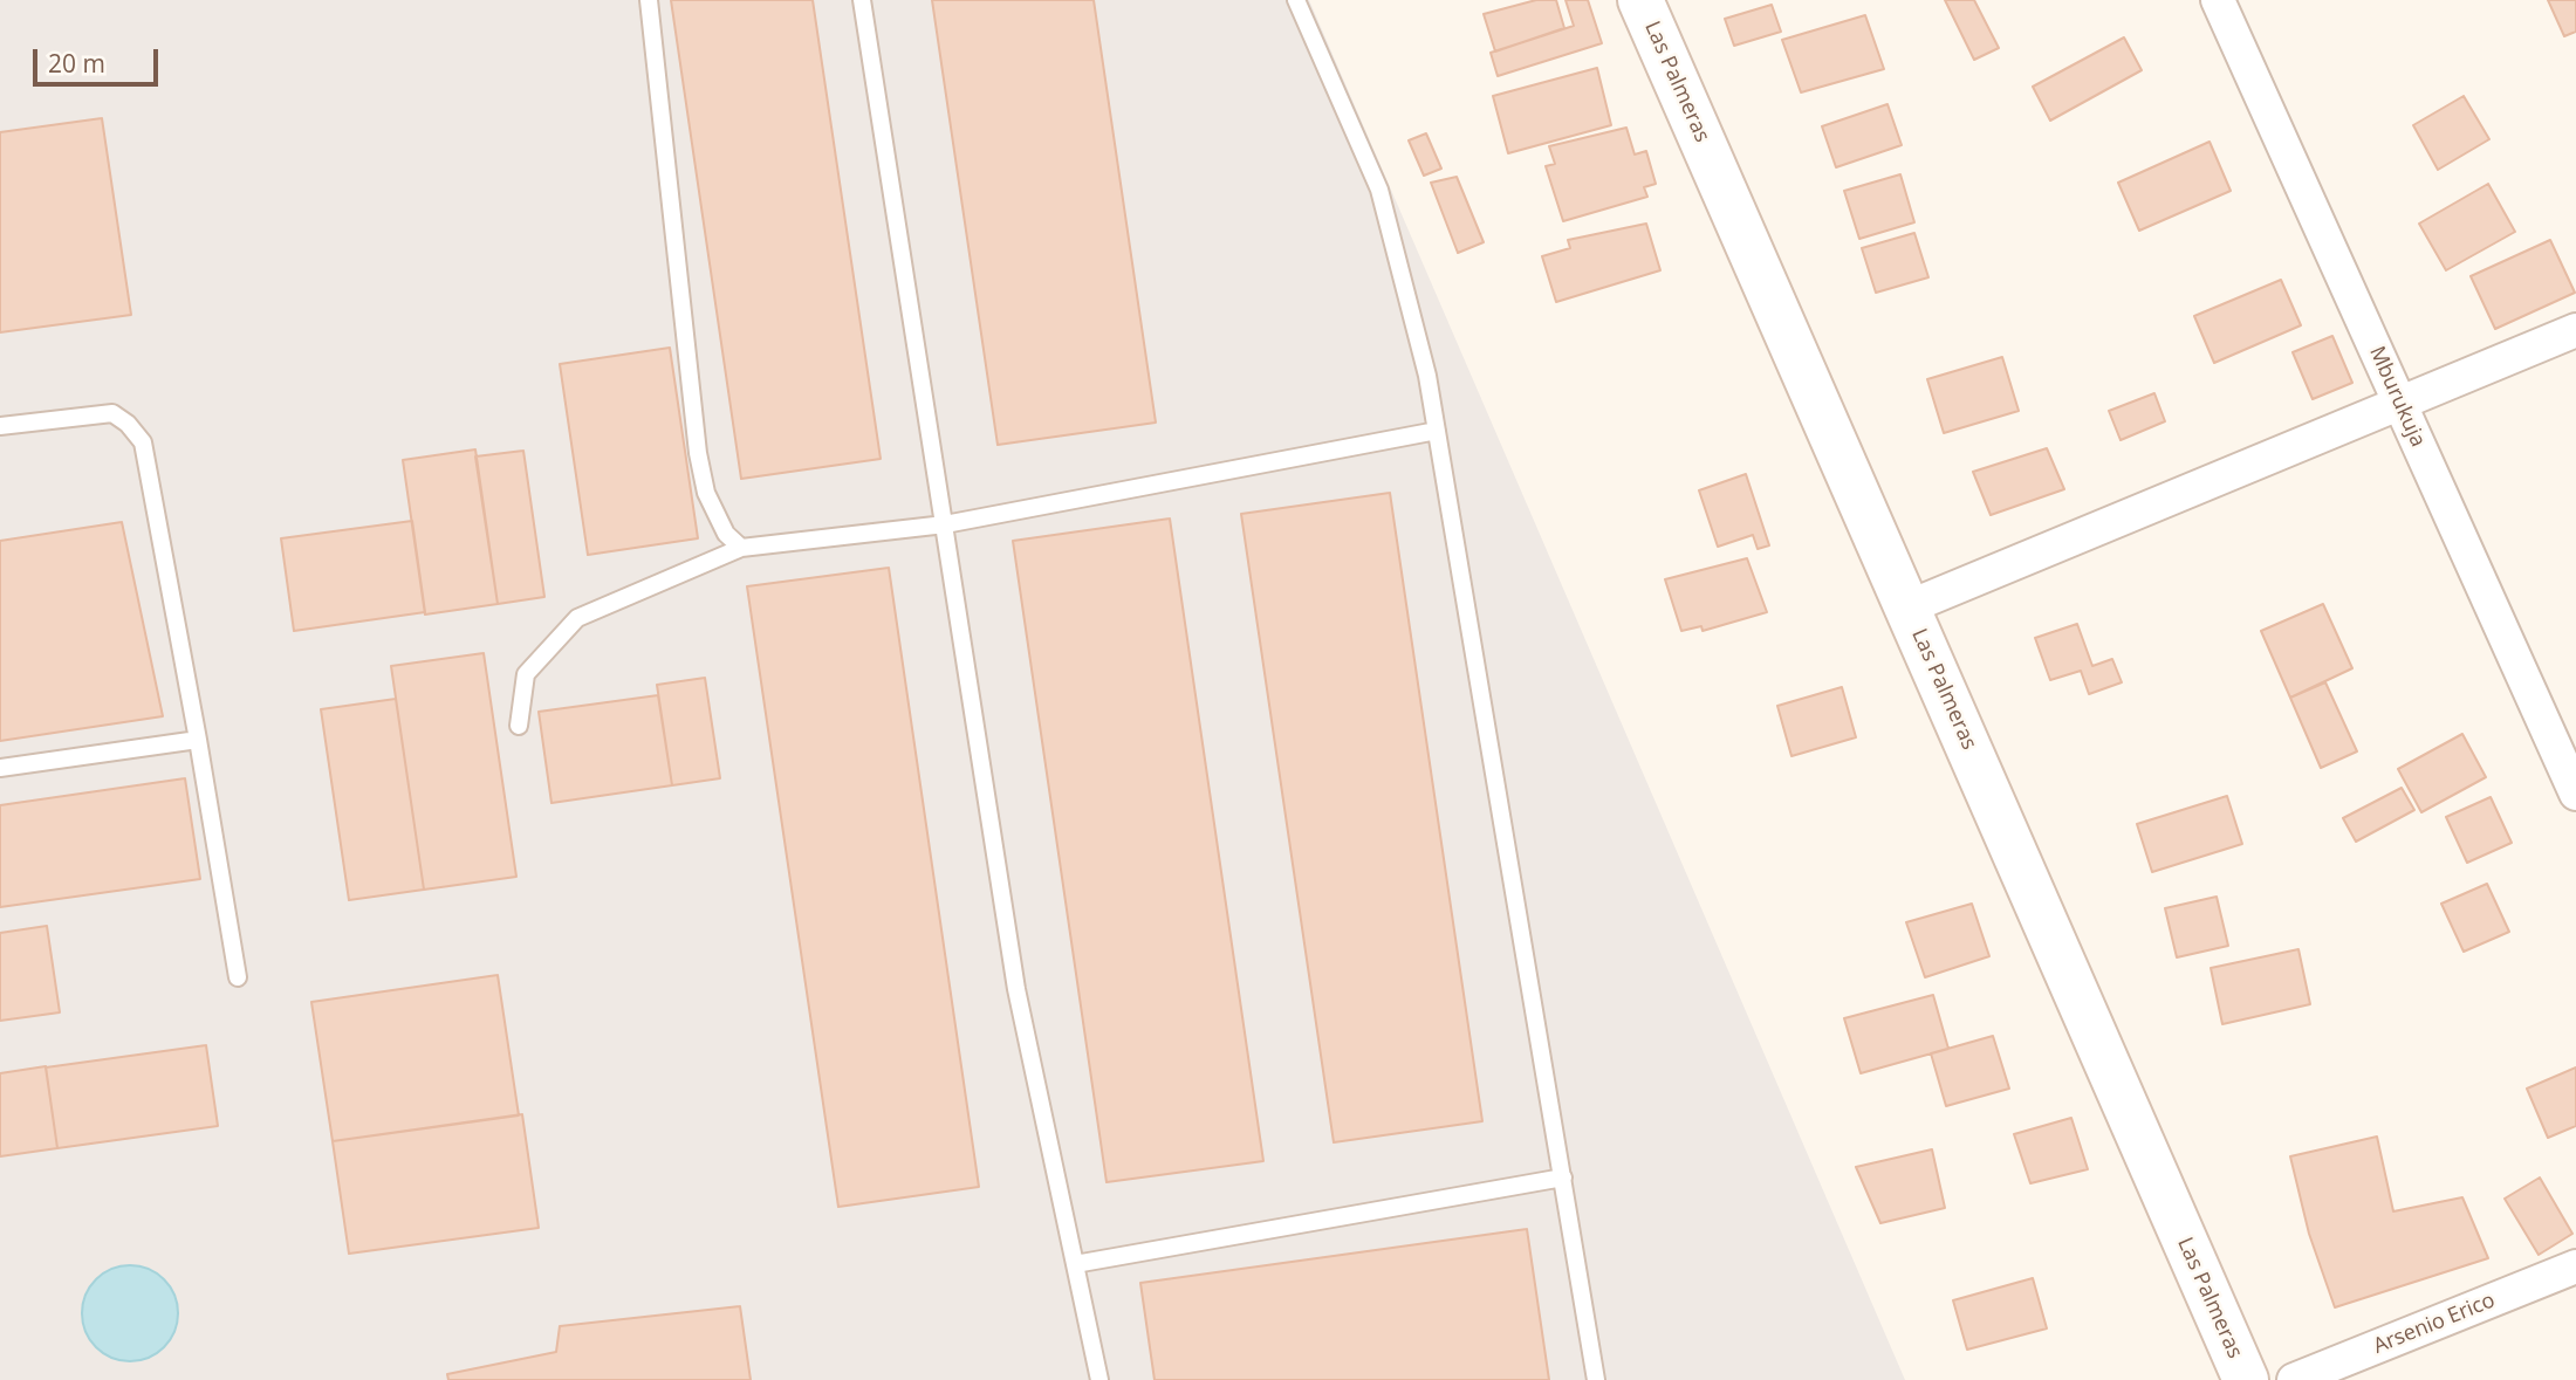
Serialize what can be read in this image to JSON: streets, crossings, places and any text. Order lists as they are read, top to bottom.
{
  "streets": {
    "street": ["Las Palmeras", "Mburukuja", "Arsenio Erico"]
  },
  "scale_bar": "20 m"
}
